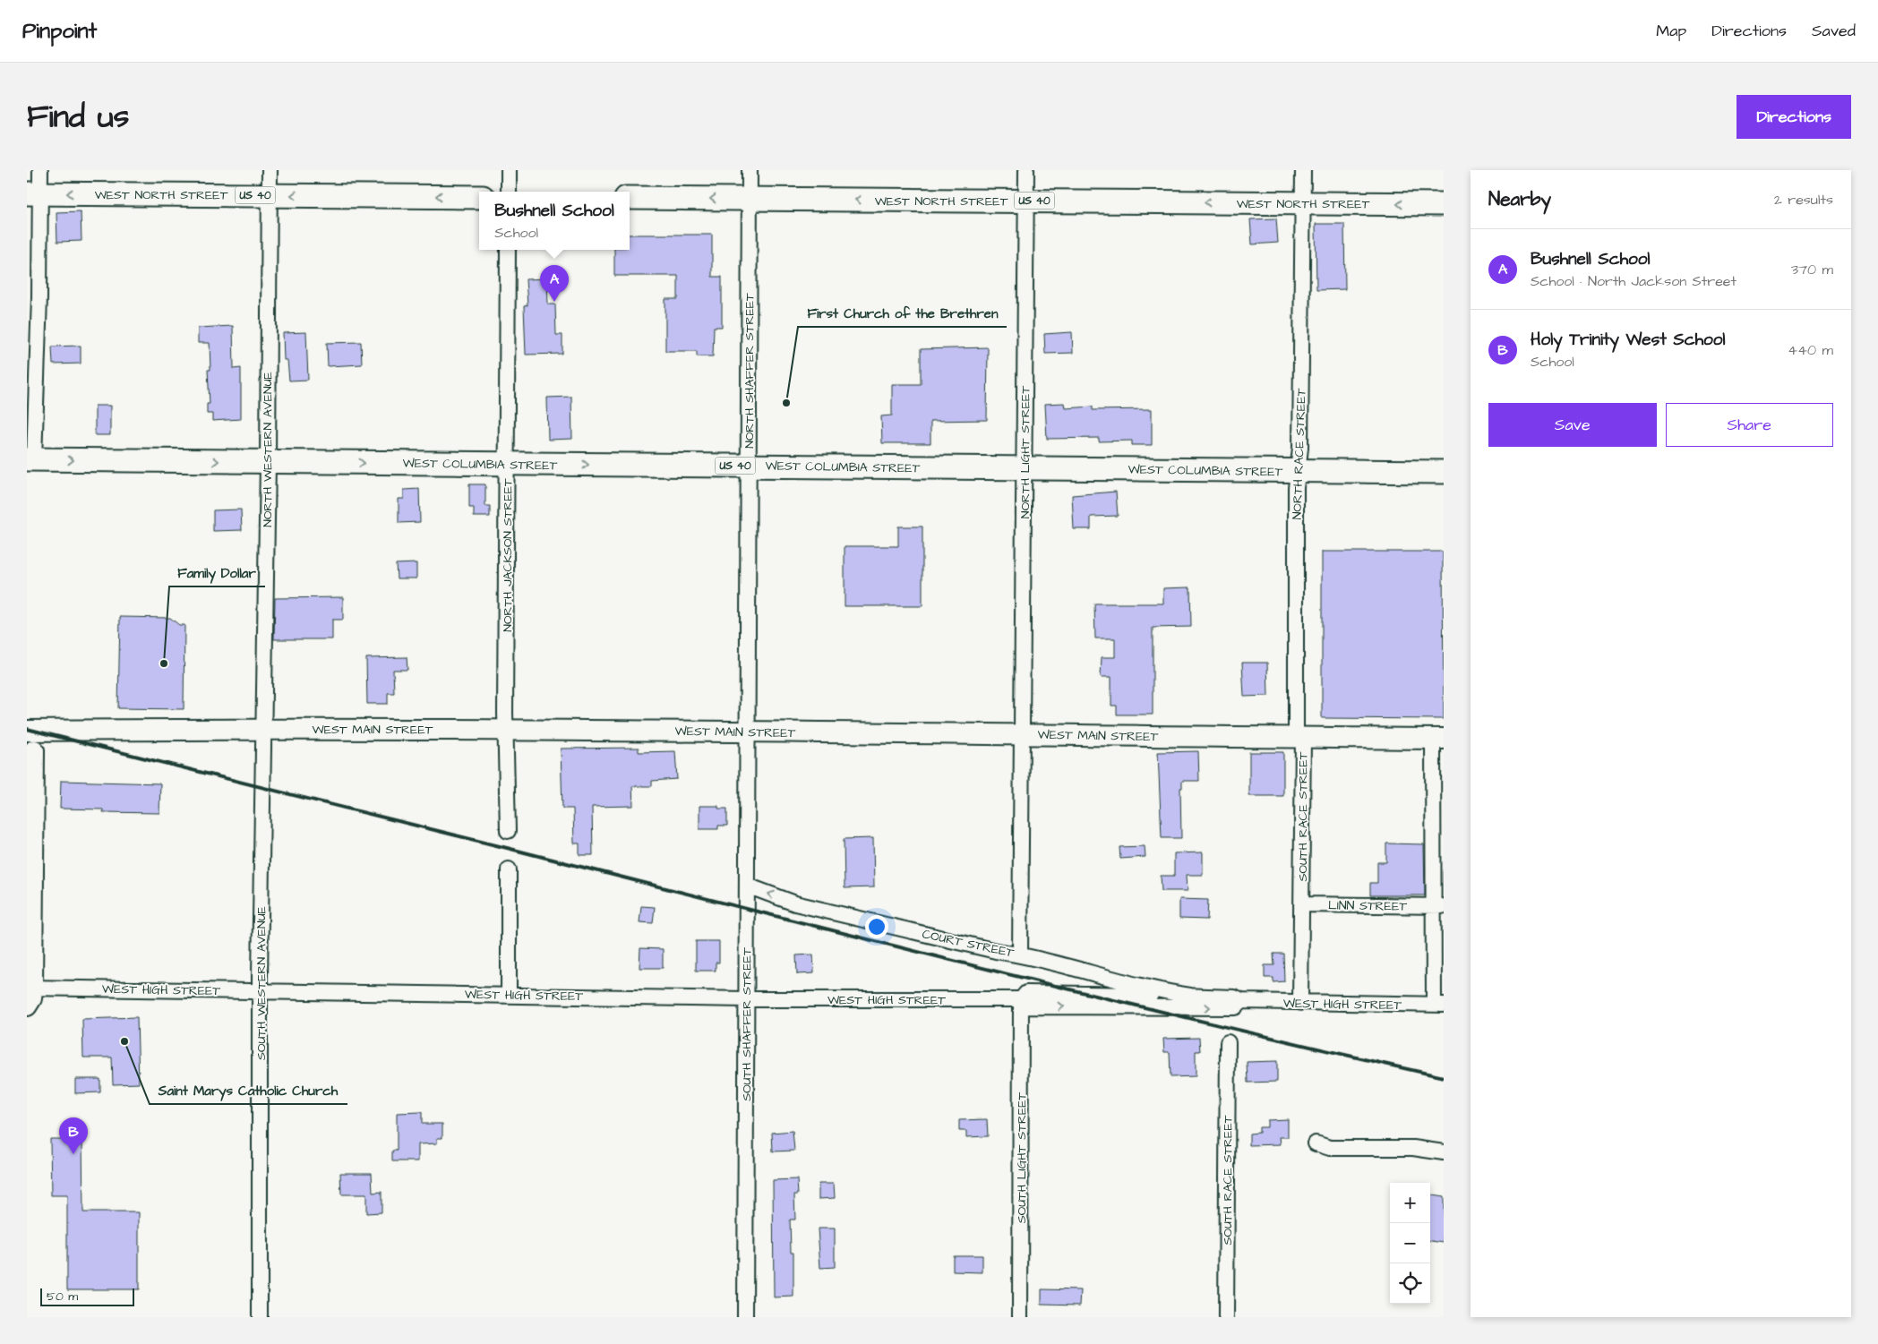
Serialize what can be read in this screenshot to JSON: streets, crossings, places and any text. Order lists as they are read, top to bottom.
{
  "streets": {
    "main road": ["WEST NORTH STREET", "US 40", "WEST COLUMBIA STREET"],
    "street": [
      "NORTH SHAFFER STREET",
      "NORTH WESTERN AVENUE",
      "NORTH LIGHT STREET",
      "NORTH RACE STREET",
      "NORTH JACKSON STREET",
      "WEST MAIN STREET",
      "SOUTH RACE STREET",
      "LINN STREET",
      "COURT STREET",
      "SOUTH WESTERN AVENUE",
      "WEST HIGH STREET",
      "SOUTH SHAFFER STREET",
      "SOUTH LIGHT STREET"
    ]
  },
  "crossings": [
    ["WEST NORTH STREET", "NORTH SHAFFER STREET"],
    ["WEST NORTH STREET", "NORTH WESTERN AVENUE"],
    ["WEST NORTH STREET", "NORTH LIGHT STREET"],
    ["WEST NORTH STREET", "NORTH RACE STREET"],
    ["NORTH SHAFFER STREET", "WEST COLUMBIA STREET"],
    ["NORTH SHAFFER STREET", "WEST MAIN STREET"],
    ["NORTH SHAFFER STREET", "SOUTH SHAFFER STREET"],
    ["NORTH WESTERN AVENUE", "WEST COLUMBIA STREET"],
    ["NORTH WESTERN AVENUE", "WEST MAIN STREET"],
    ["NORTH WESTERN AVENUE", "SOUTH WESTERN AVENUE"],
    ["NORTH LIGHT STREET", "WEST COLUMBIA STREET"],
    ["NORTH LIGHT STREET", "WEST MAIN STREET"],
    ["NORTH RACE STREET", "WEST COLUMBIA STREET"],
    ["NORTH RACE STREET", "WEST MAIN STREET"],
    ["NORTH RACE STREET", "SOUTH RACE STREET"],
    ["WEST COLUMBIA STREET", "NORTH JACKSON STREET"],
    ["NORTH JACKSON STREET", "WEST MAIN STREET"],
    ["WEST MAIN STREET", "SOUTH RACE STREET"],
    ["WEST MAIN STREET", "SOUTH WESTERN AVENUE"],
    ["WEST MAIN STREET", "SOUTH SHAFFER STREET"],
    ["SOUTH RACE STREET", "LINN STREET"],
    ["SOUTH RACE STREET", "WEST HIGH STREET"],
    ["COURT STREET", "WEST HIGH STREET"],
    ["COURT STREET", "SOUTH SHAFFER STREET"],
    ["SOUTH WESTERN AVENUE", "WEST HIGH STREET"],
    ["WEST HIGH STREET", "SOUTH SHAFFER STREET"],
    ["WEST HIGH STREET", "SOUTH LIGHT STREET"]
  ],
  "one_way": ["WEST NORTH STREET", "WEST COLUMBIA STREET", "COURT STREET"],
  "places": ["First Church of the Brethren", "Family Dollar", "Saint Marys Catholic Church"],
  "scale_bar": "50 m",
  "page": {
    "header": "Pinpoint",
    "nav": ["Map", "Directions", "Saved"],
    "title": "Find us",
    "buttons": [
      "Directions",
      ["Save", "Share"]
    ],
    "heading": ["Nearby", "2 results"],
    "popup": ["Bushnell School", "School"],
    "list": [
      {
        "mark": "A",
        "name": "Bushnell School",
        "note": "School · North Jackson Street",
        "value": "370 m"
      },
      {
        "mark": "B",
        "name": "Holy Trinity West School",
        "note": "School",
        "value": "440 m"
      }
    ],
    "pins": ["A", "B"],
    "map_buttons": ["+", "−"],
    "scale": "50 m"
  }
}
